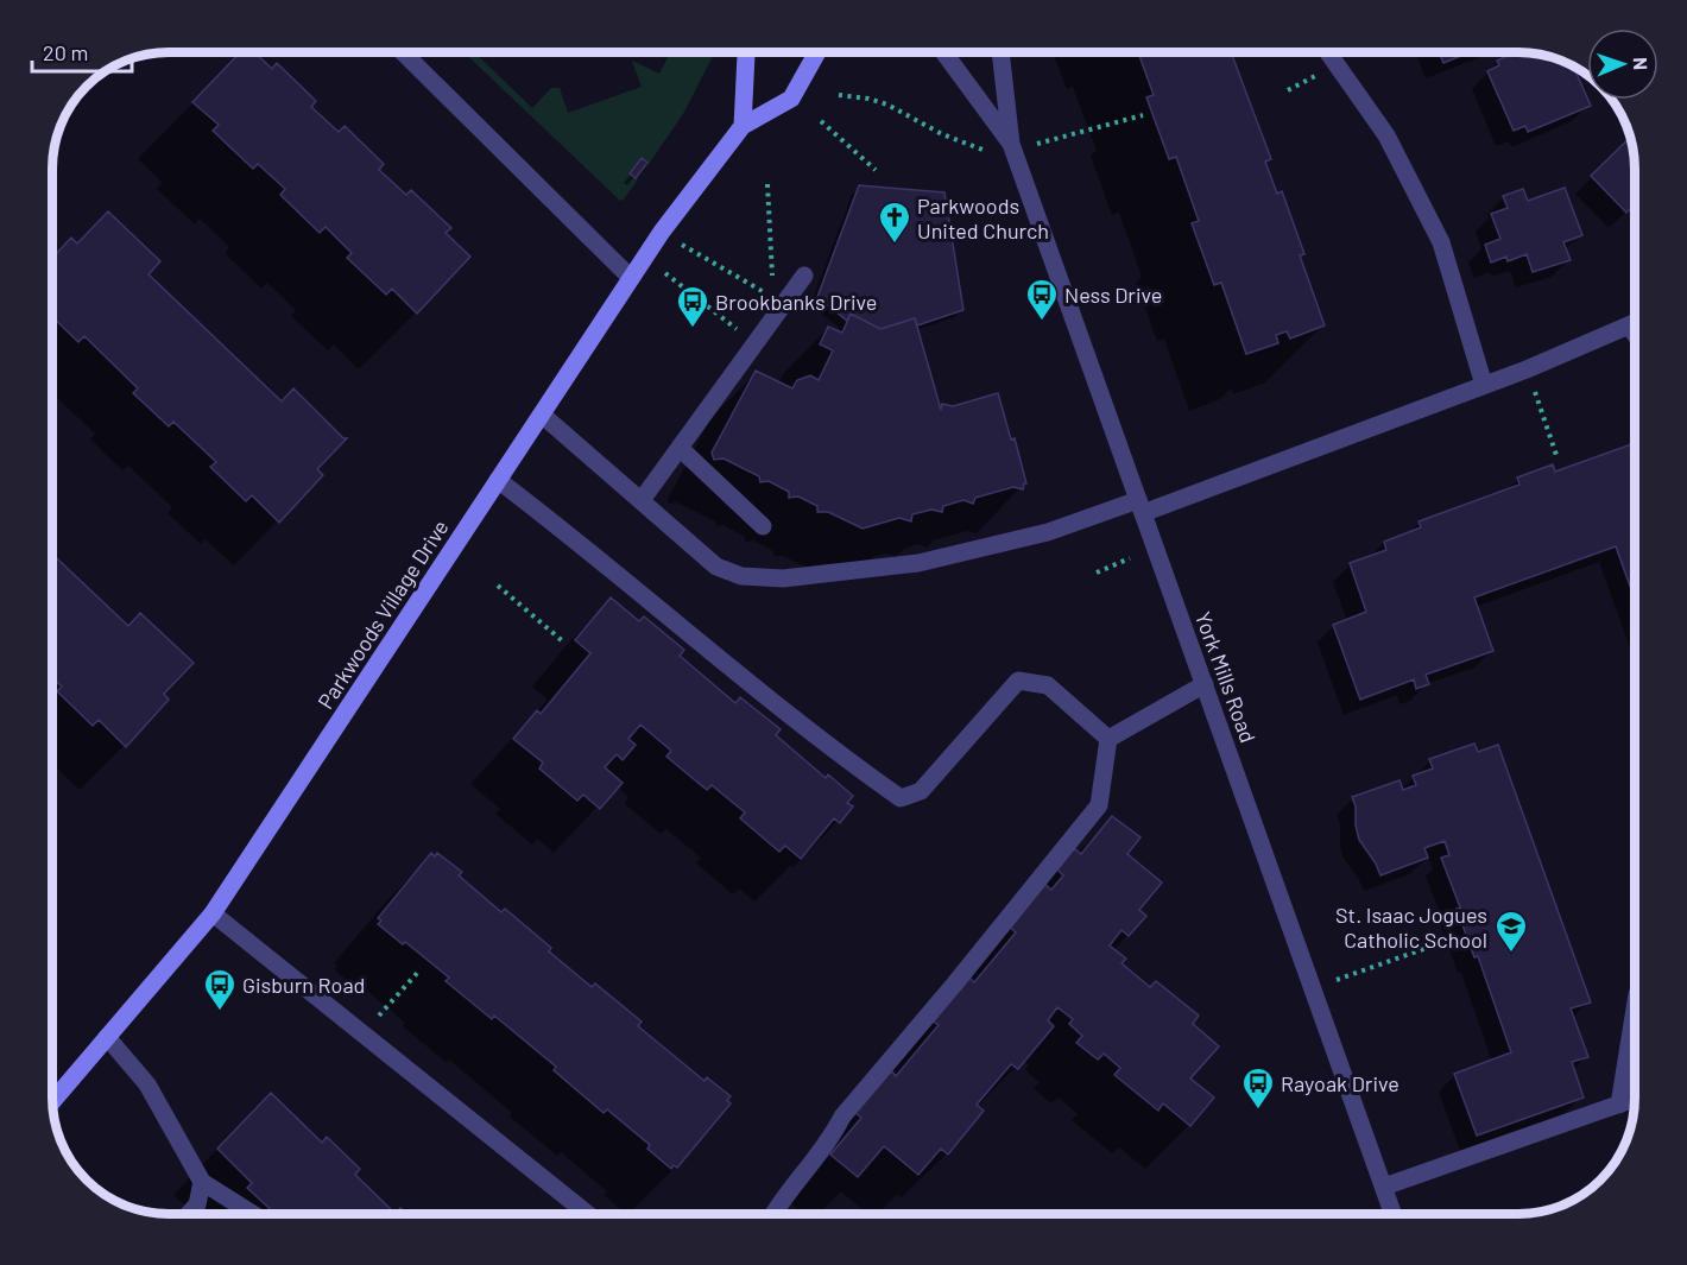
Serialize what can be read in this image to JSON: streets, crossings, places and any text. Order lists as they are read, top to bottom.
{
  "streets": {
    "main road": ["Parkwoods Village Drive"],
    "street": ["York Mills Road"]
  },
  "places": {
    "church": ["Parkwoods United Church"],
    "bus stop": [
      "Ness Drive",
      "Brookbanks Drive",
      "Gisburn Road",
      "Rayoak Drive"
    ],
    "school or university": ["St. Isaac Jogues Catholic School"]
  },
  "scale_bar": "20 m",
  "north": "right"
}
